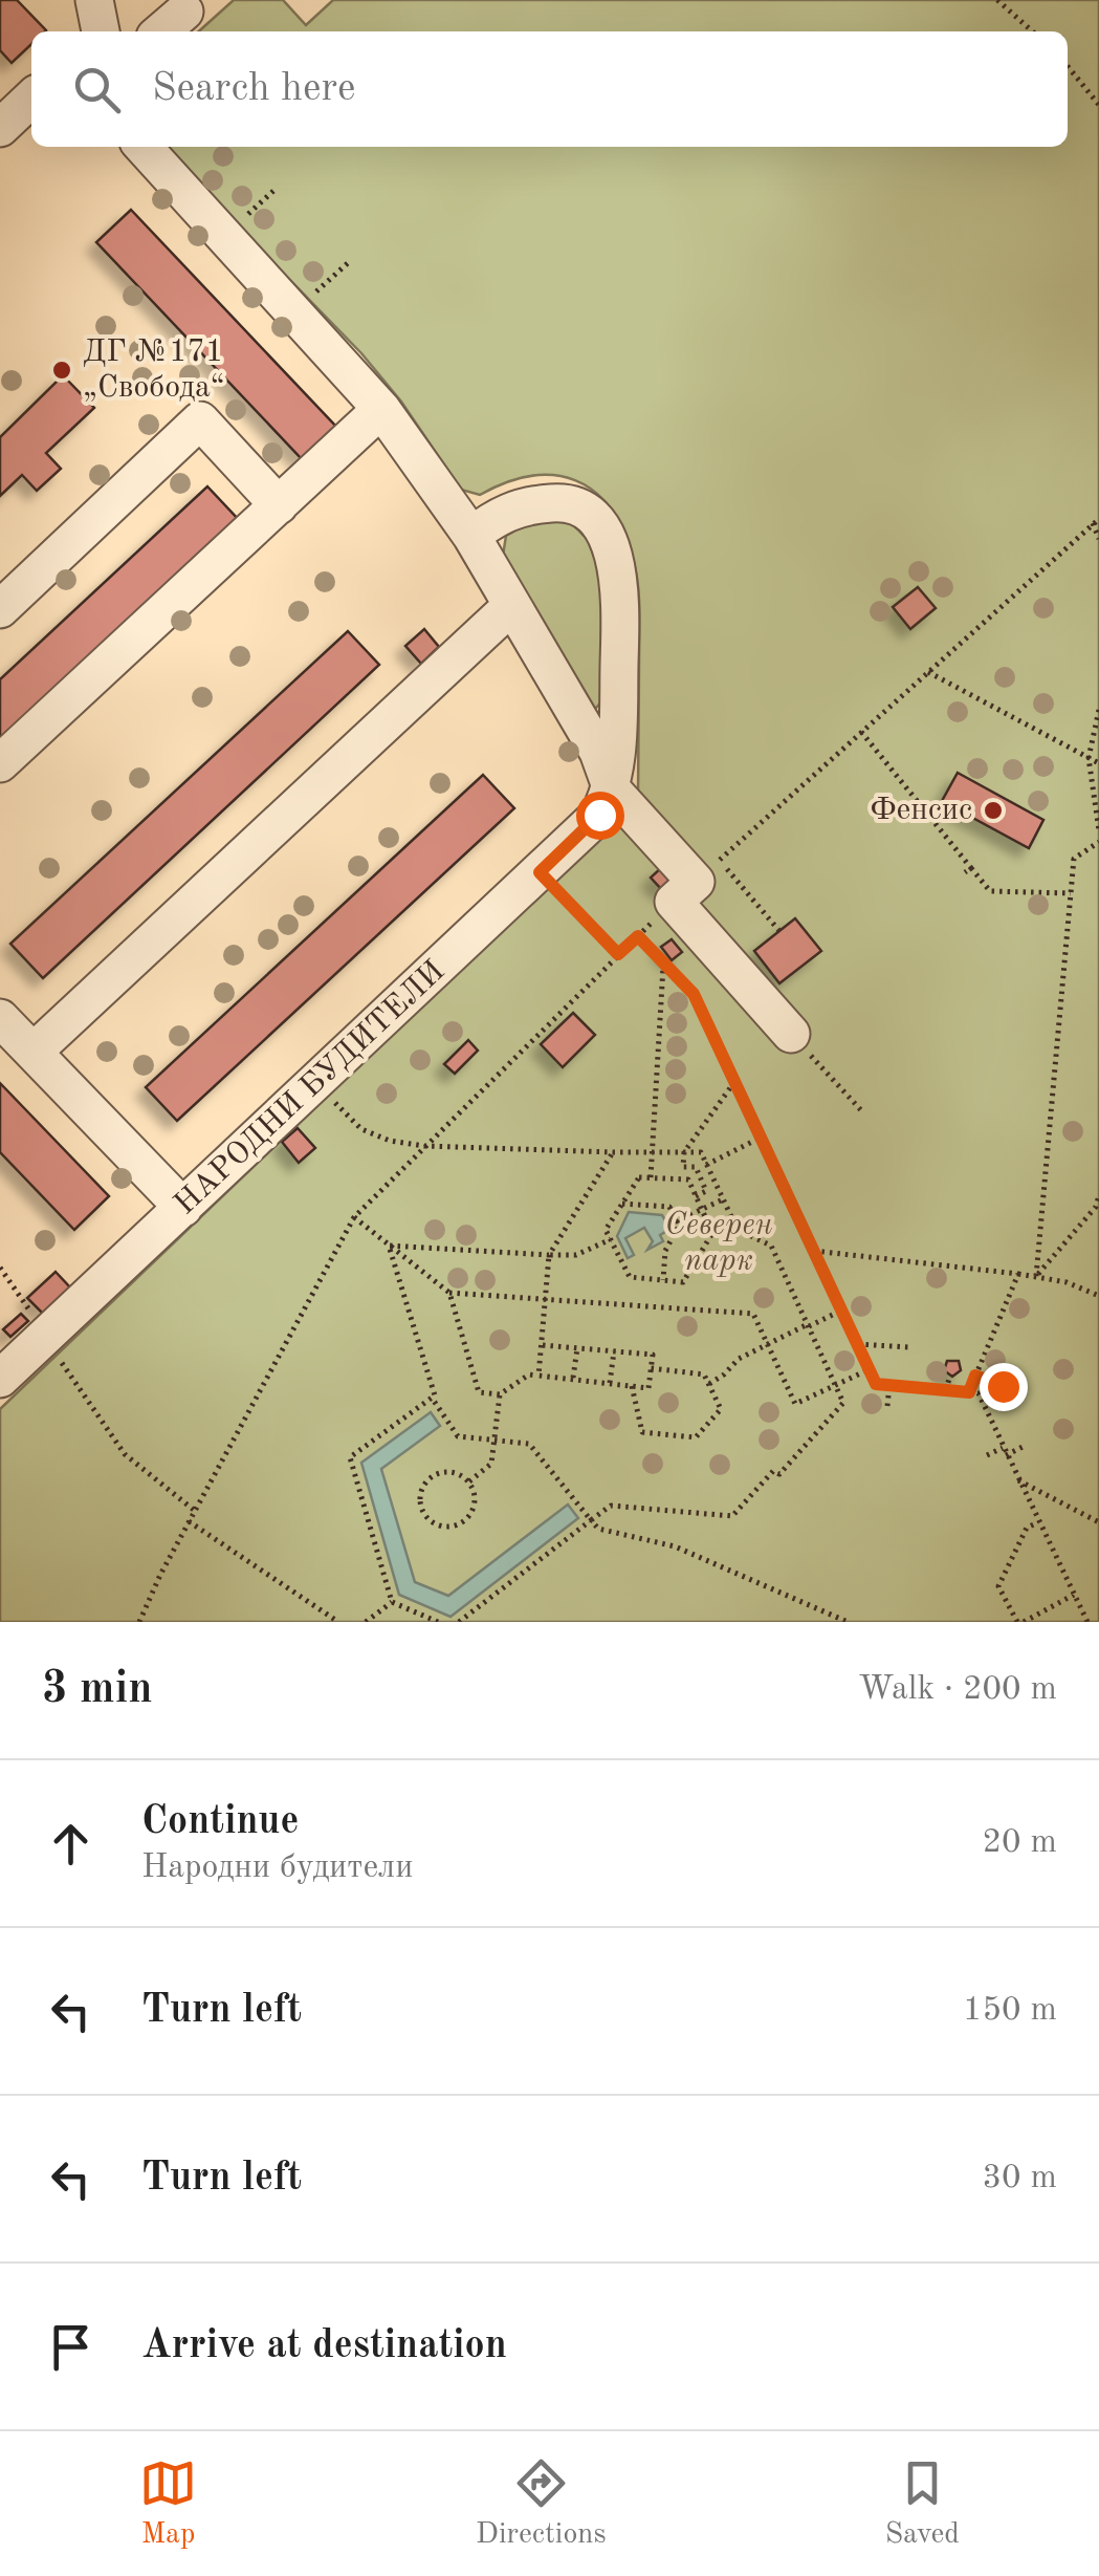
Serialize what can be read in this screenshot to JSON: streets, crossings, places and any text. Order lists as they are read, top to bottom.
{
  "streets": {
    "street": ["НАРОДНИ БУДИТЕЛИ"]
  },
  "parks": ["Северен парк"],
  "places": ["ДГ №171 „Свобода“", "Фенсис"],
  "page": {
    "search": "Search here",
    "heading": ["3 min", "Walk · 200 m"],
    "list": [
      ["Continue", "Народни будители", "20 m"],
      ["Turn left", "150 m"],
      ["Turn left", "30 m"],
      "Arrive at destination"
    ],
    "nav": ["Map", "Directions", "Saved"]
  }
}
